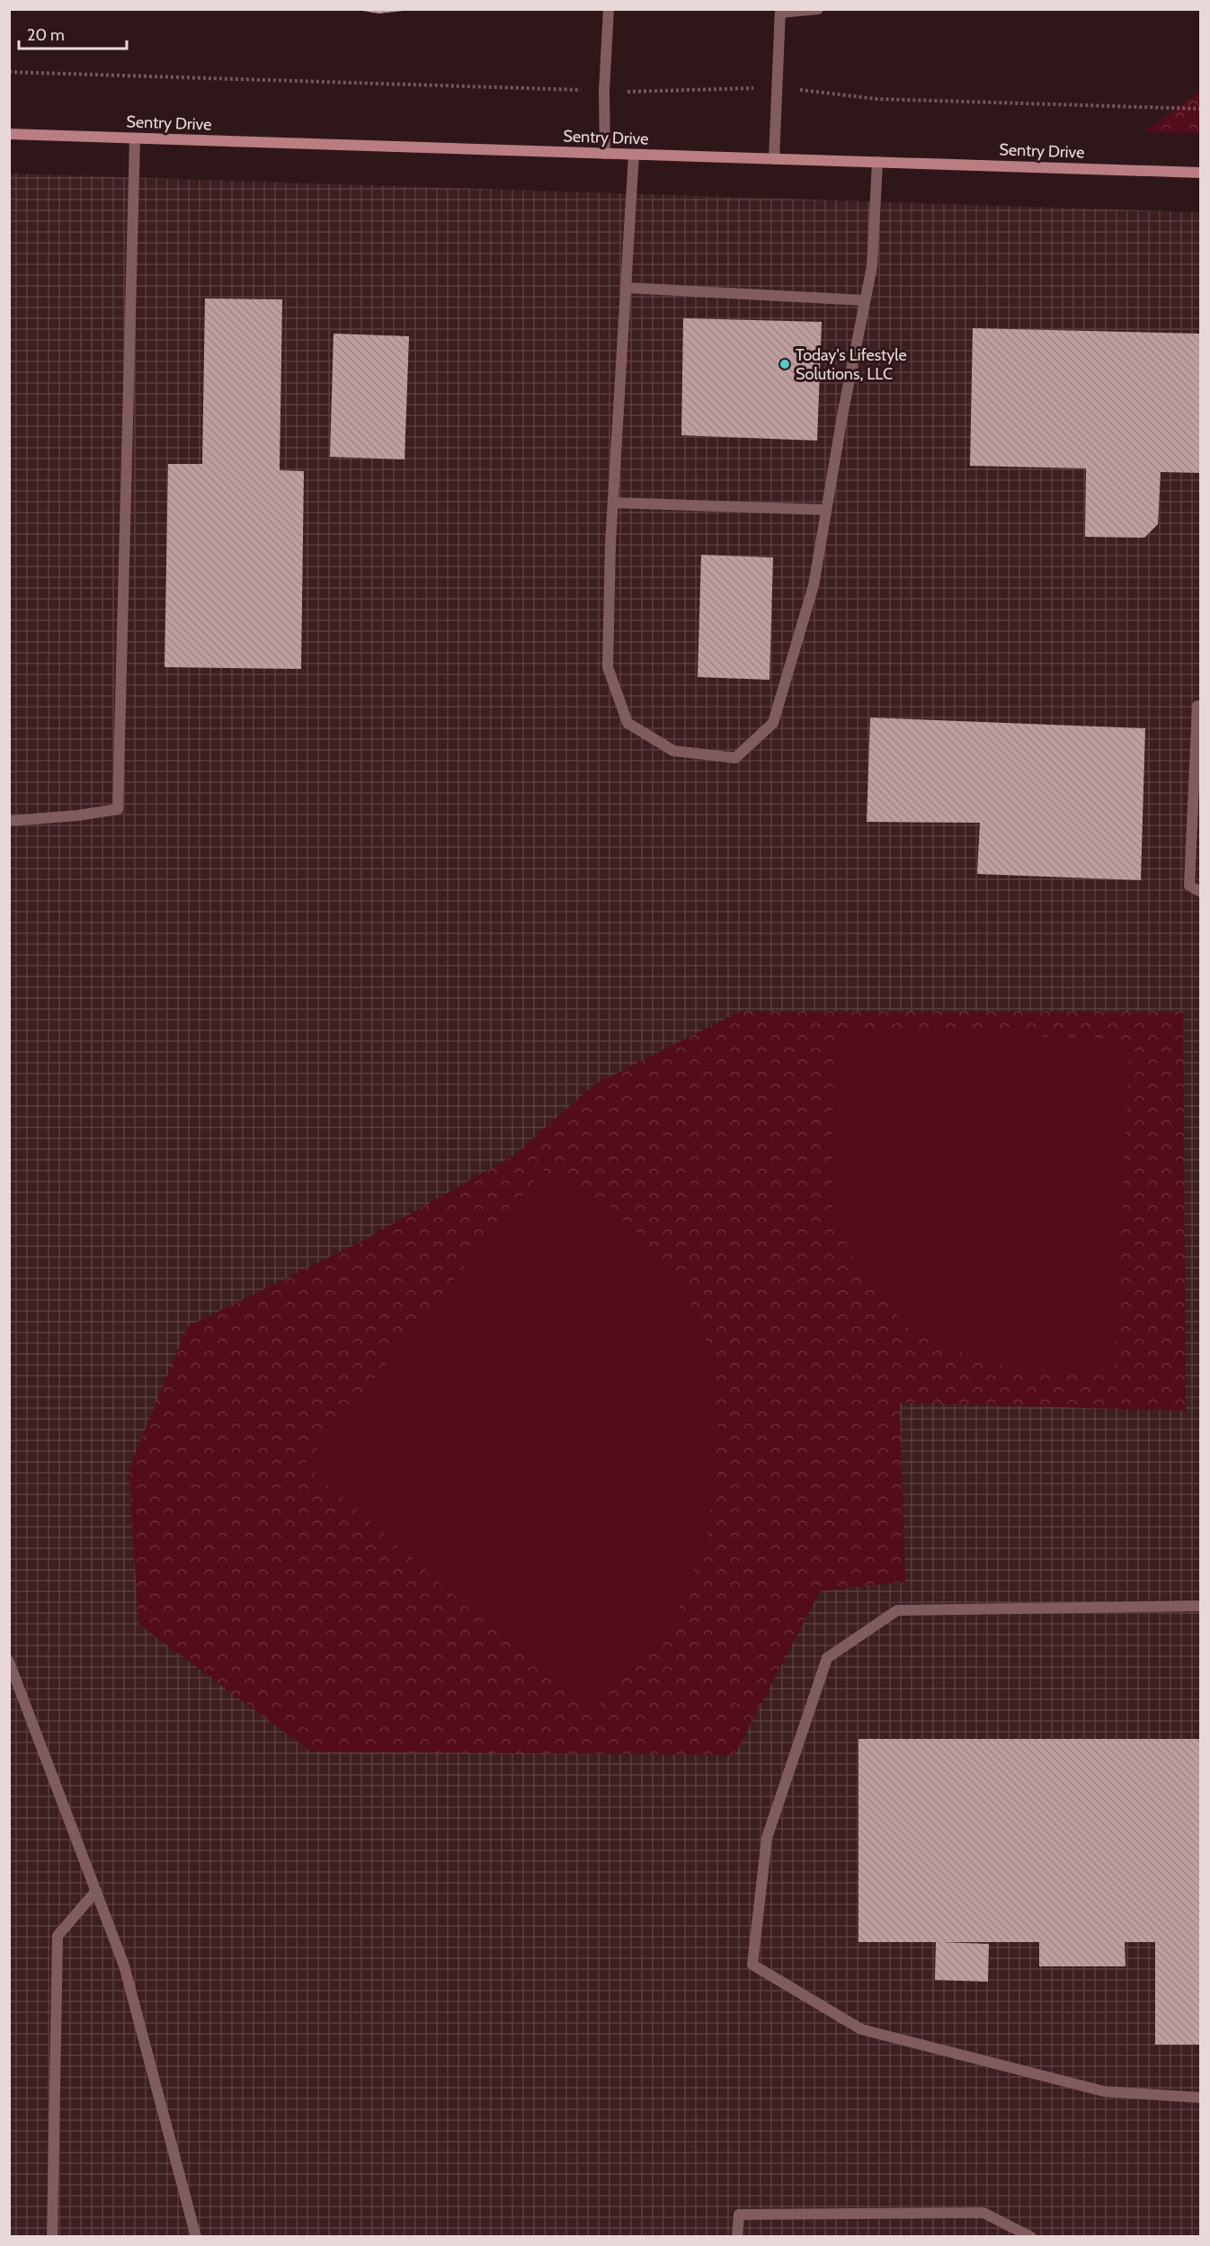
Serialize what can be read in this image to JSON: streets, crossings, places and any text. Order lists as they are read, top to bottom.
{
  "streets": {
    "street": ["Sentry Drive"]
  },
  "places": ["Today's Lifestyle Solutions, LLC"],
  "scale_bar": "20 m"
}
